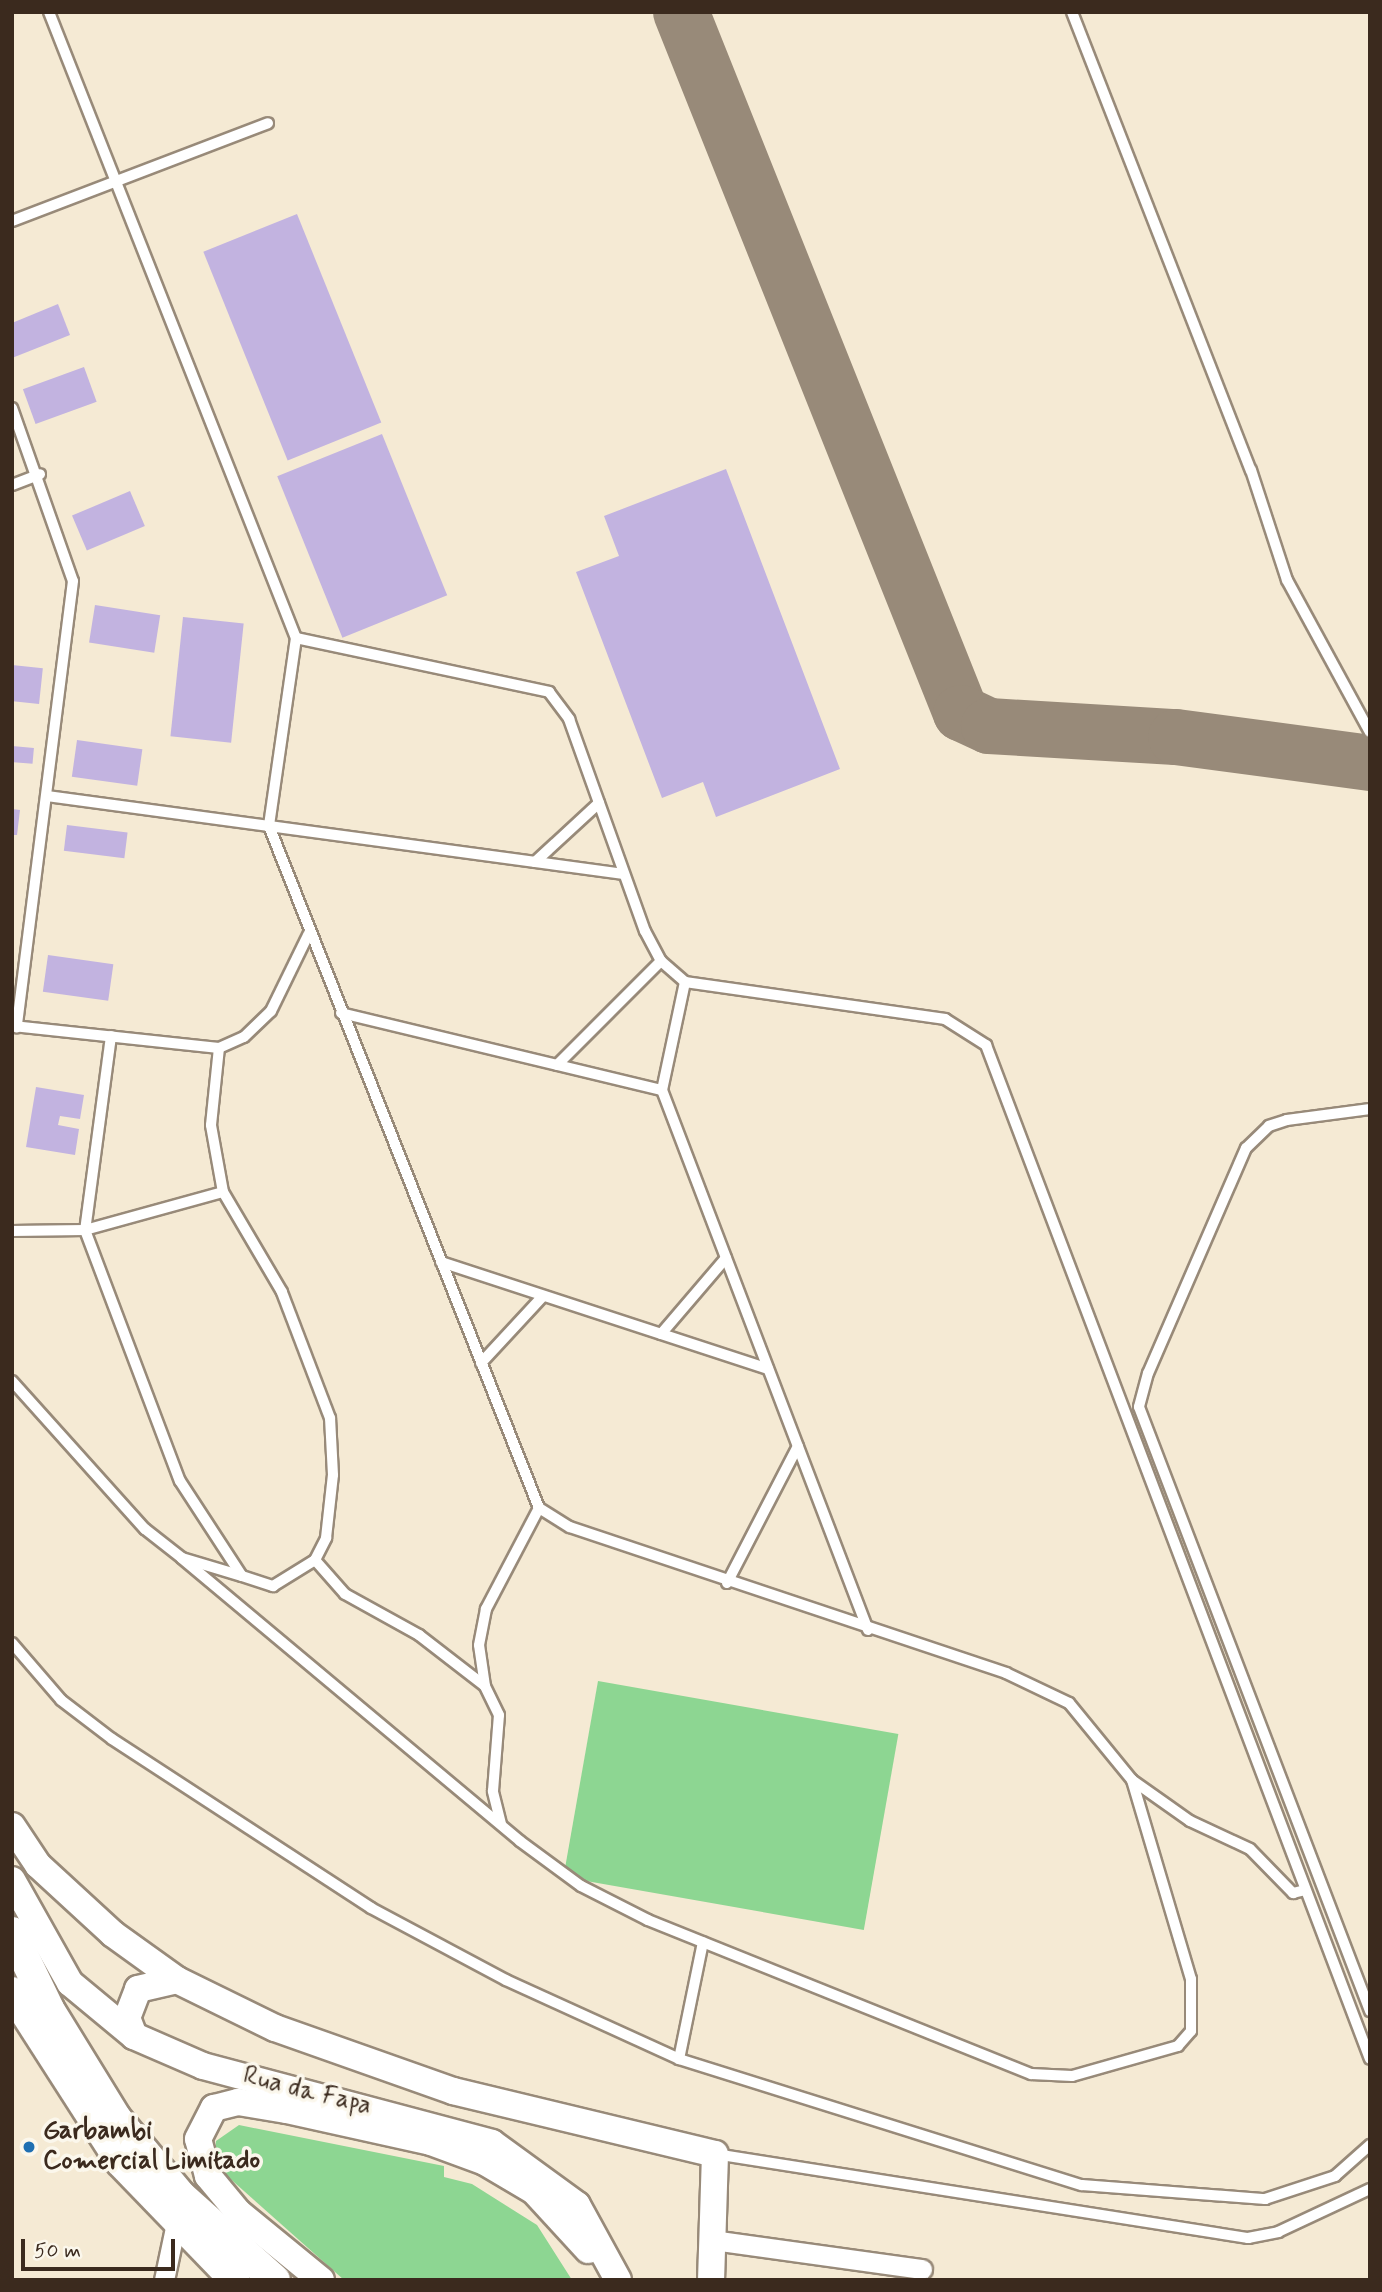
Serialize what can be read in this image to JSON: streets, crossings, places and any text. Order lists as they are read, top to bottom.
{
  "streets": {
    "main road": ["Rua da Fapa"]
  },
  "places": ["Garbambi Comercial Limitado"],
  "scale_bar": "50 m"
}
